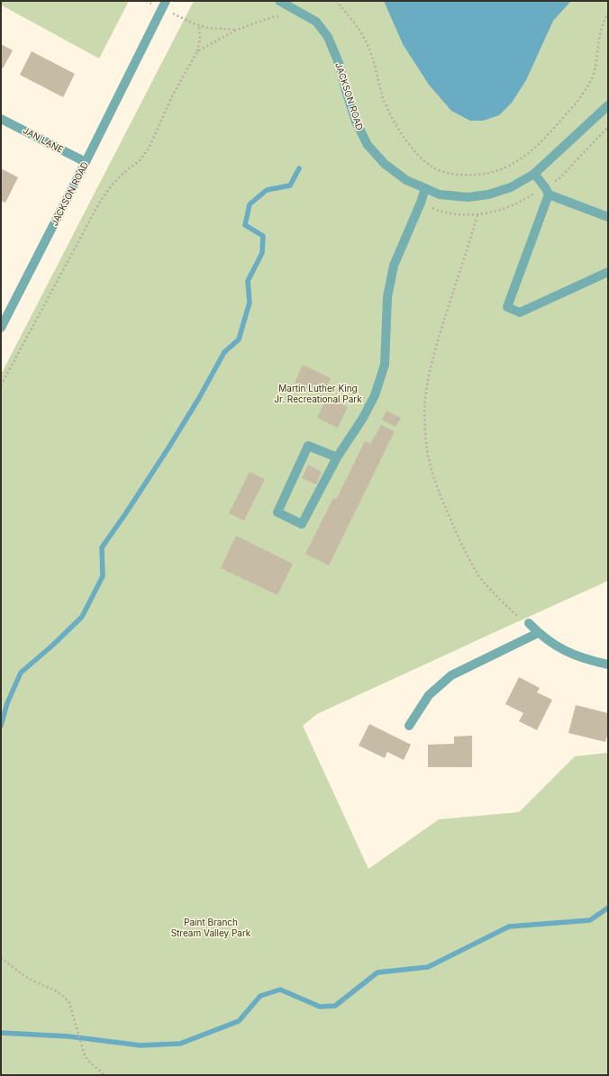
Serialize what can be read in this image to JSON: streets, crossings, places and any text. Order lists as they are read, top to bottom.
{
  "streets": {
    "street": ["JACKSON ROAD", "JAN LANE"]
  },
  "crossings": [
    ["JACKSON ROAD", "JAN LANE"]
  ],
  "parks": ["Martin Luther King Jr. Recreational Park", "Paint Branch Stream Valley Park"]
}
